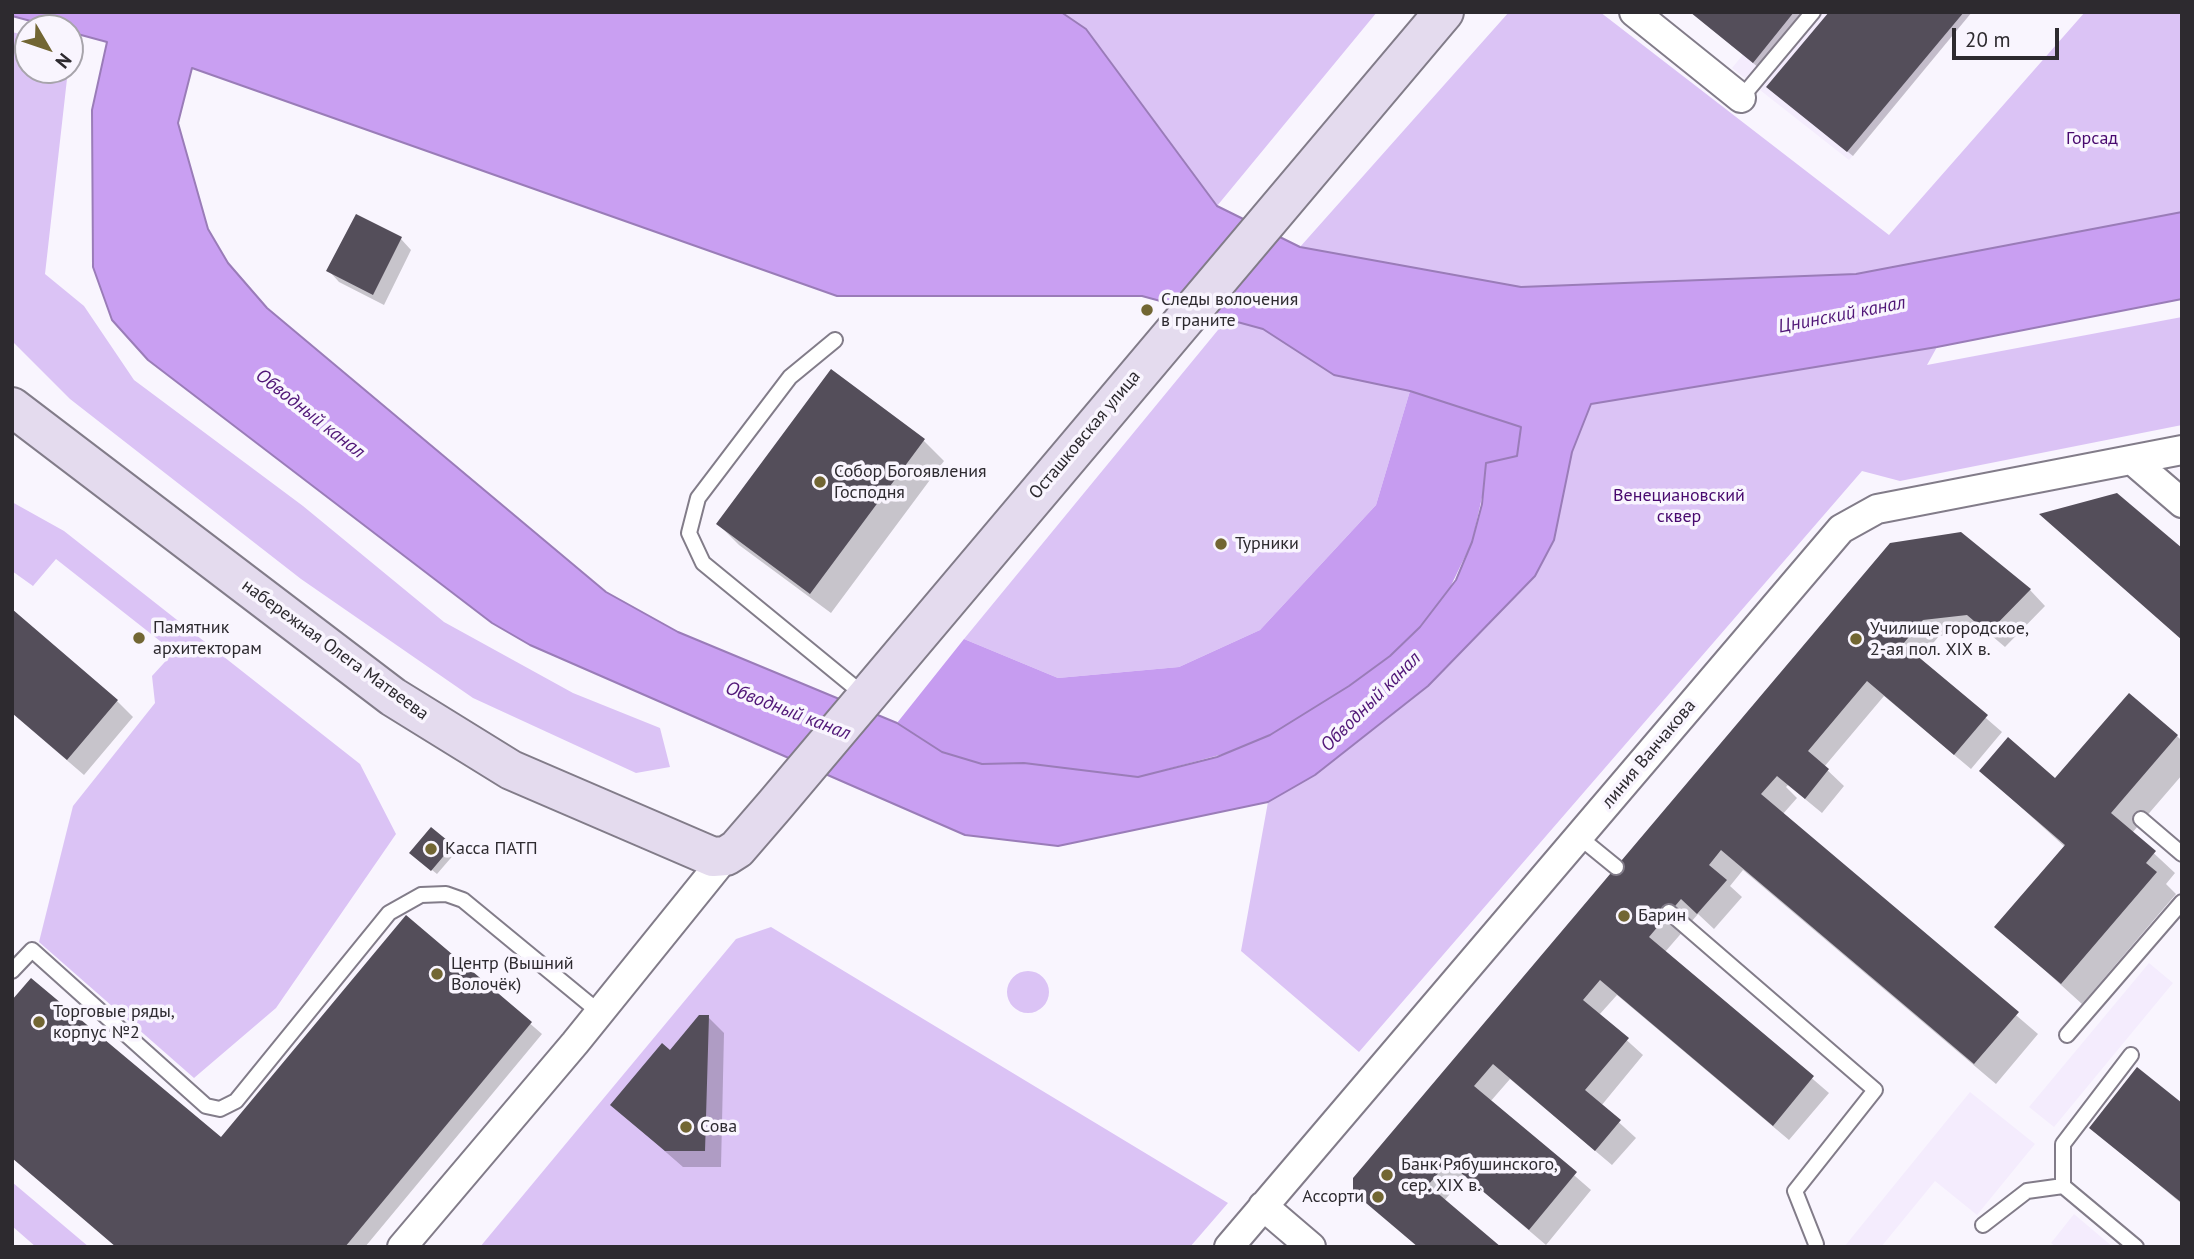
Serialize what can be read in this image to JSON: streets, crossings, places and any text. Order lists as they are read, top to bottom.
{
  "streets": {
    "street": ["Осташковская улица", "набережная Олега Матвеева", "линия Ванчакова"]
  },
  "crossings": [
    ["Осташковская улица", "набережная Олега Матвеева"]
  ],
  "water": ["Цнинский канал", "Обводный канал"],
  "parks": ["Горсад", "Венециановский сквер"],
  "places": [
    "Следы волочения в граните",
    "Собор Богоявления Господня",
    "Турники",
    "Памятник архитекторам",
    "Училище городское, 2-ая пол. XIX в.",
    "Касса ПАТП",
    "Барин",
    "Центр (Вышний Волочёк)",
    "Торговые ряды, корпус №2",
    "Сова",
    "Банк Рябушинского, сер. XIX в.",
    "Ассорти"
  ],
  "scale_bar": "20 m",
  "north": "bottom right"
}
